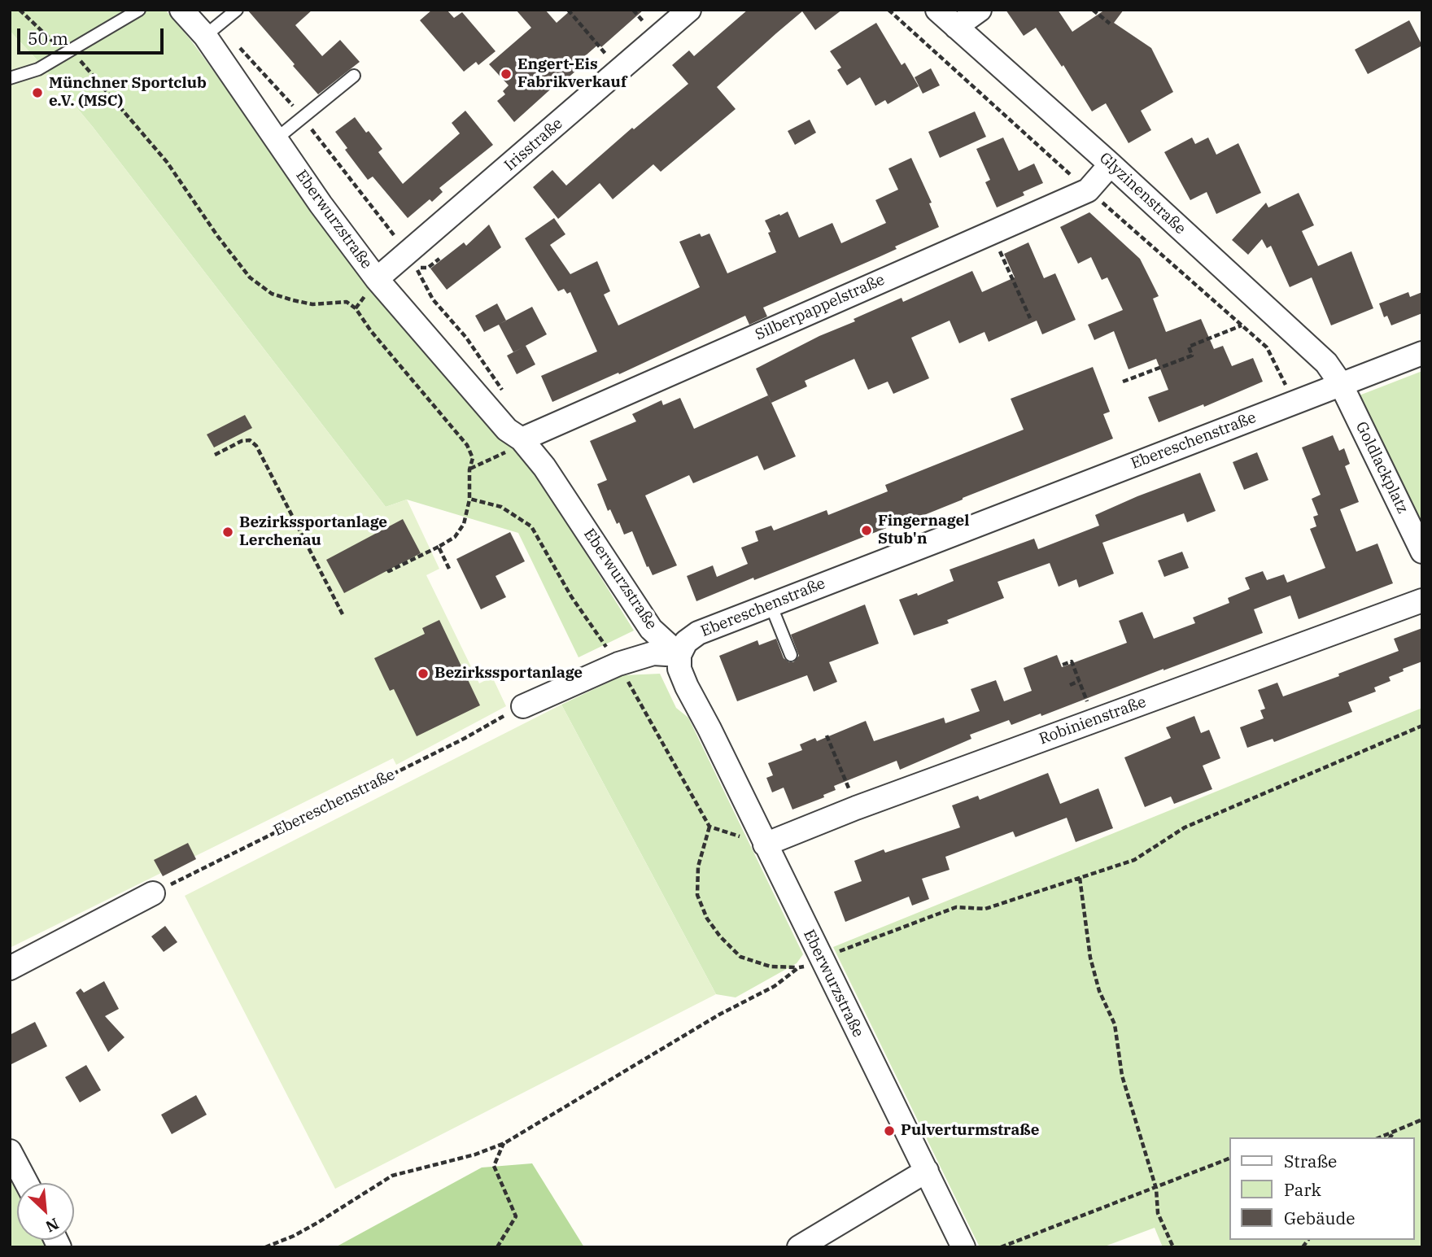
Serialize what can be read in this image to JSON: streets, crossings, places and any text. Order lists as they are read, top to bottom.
{
  "streets": {
    "street": [
      "Irisstraße",
      "Glyzinenstraße",
      "Eberwurzstraße",
      "Silberpappelstraße",
      "Ebereschenstraße",
      "Goldlackplatz",
      "Robinienstraße"
    ]
  },
  "crossings": [
    ["Irisstraße", "Eberwurzstraße"],
    ["Glyzinenstraße", "Silberpappelstraße"],
    ["Glyzinenstraße", "Ebereschenstraße"],
    ["Glyzinenstraße", "Goldlackplatz"],
    ["Eberwurzstraße", "Silberpappelstraße"],
    ["Eberwurzstraße", "Ebereschenstraße"],
    ["Eberwurzstraße", "Robinienstraße"],
    ["Ebereschenstraße", "Goldlackplatz"]
  ],
  "places": [
    "Engert-Eis Fabrikverkauf",
    "Münchner Sportclub e.V. (MSC)",
    "Fingernagel Stub'n",
    "Bezirkssportanlage Lerchenau",
    "Bezirkssportanlage",
    "Pulverturmstraße"
  ],
  "legend": ["Straße", "Park", "Gebäude"],
  "scale_bar": "50 m",
  "north": "bottom right"
}
